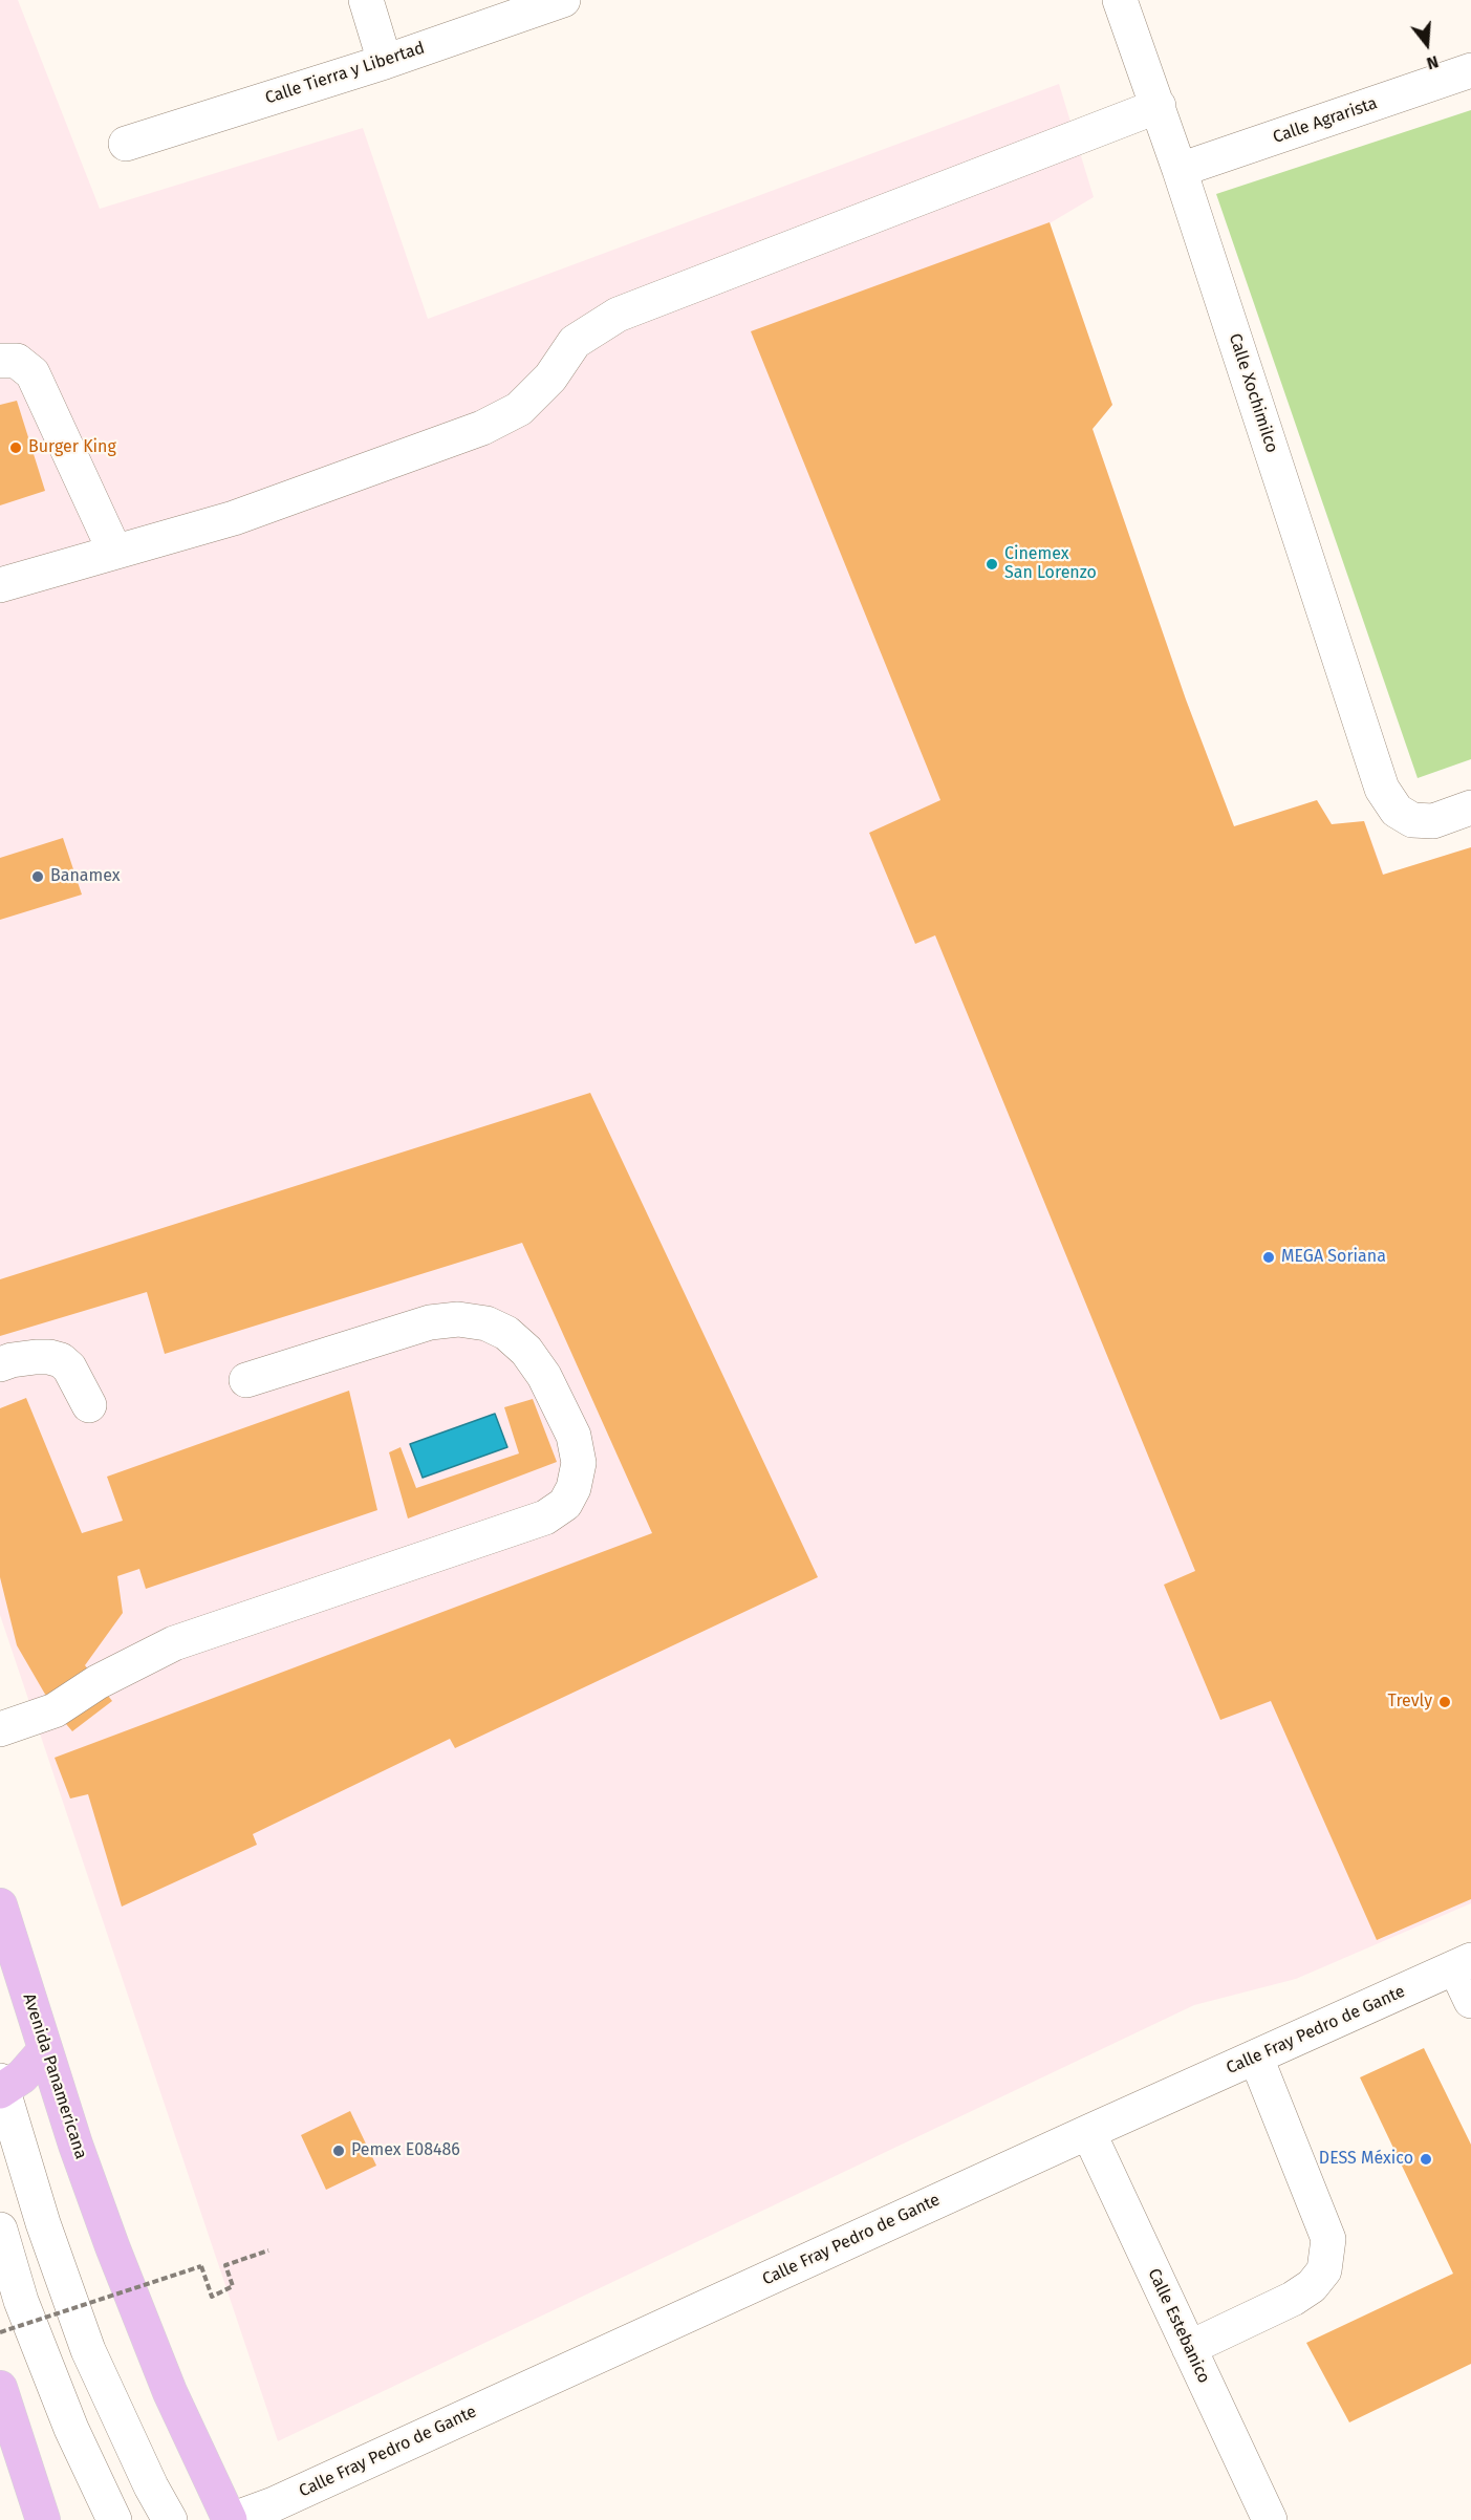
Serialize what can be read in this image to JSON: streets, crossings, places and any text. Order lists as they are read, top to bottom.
{
  "streets": {
    "main road": ["Avenida Panamericana"],
    "street": [
      "Calle Tierra y Libertad",
      "Calle Agrarista",
      "Calle Xochimilco",
      "Calle Fray Pedro de Gante",
      "Calle Estebanico"
    ]
  },
  "crossings": [
    ["Calle Agrarista", "Calle Xochimilco"],
    ["Calle Fray Pedro de Gante", "Avenida Panamericana"],
    ["Calle Fray Pedro de Gante", "Calle Estebanico"]
  ],
  "places": [
    "Burger King",
    "Cinemex San Lorenzo",
    "Banamex",
    "MEGA Soriana",
    "Trevly",
    "Pemex E08486",
    "DESS México"
  ],
  "north": "bottom"
}
